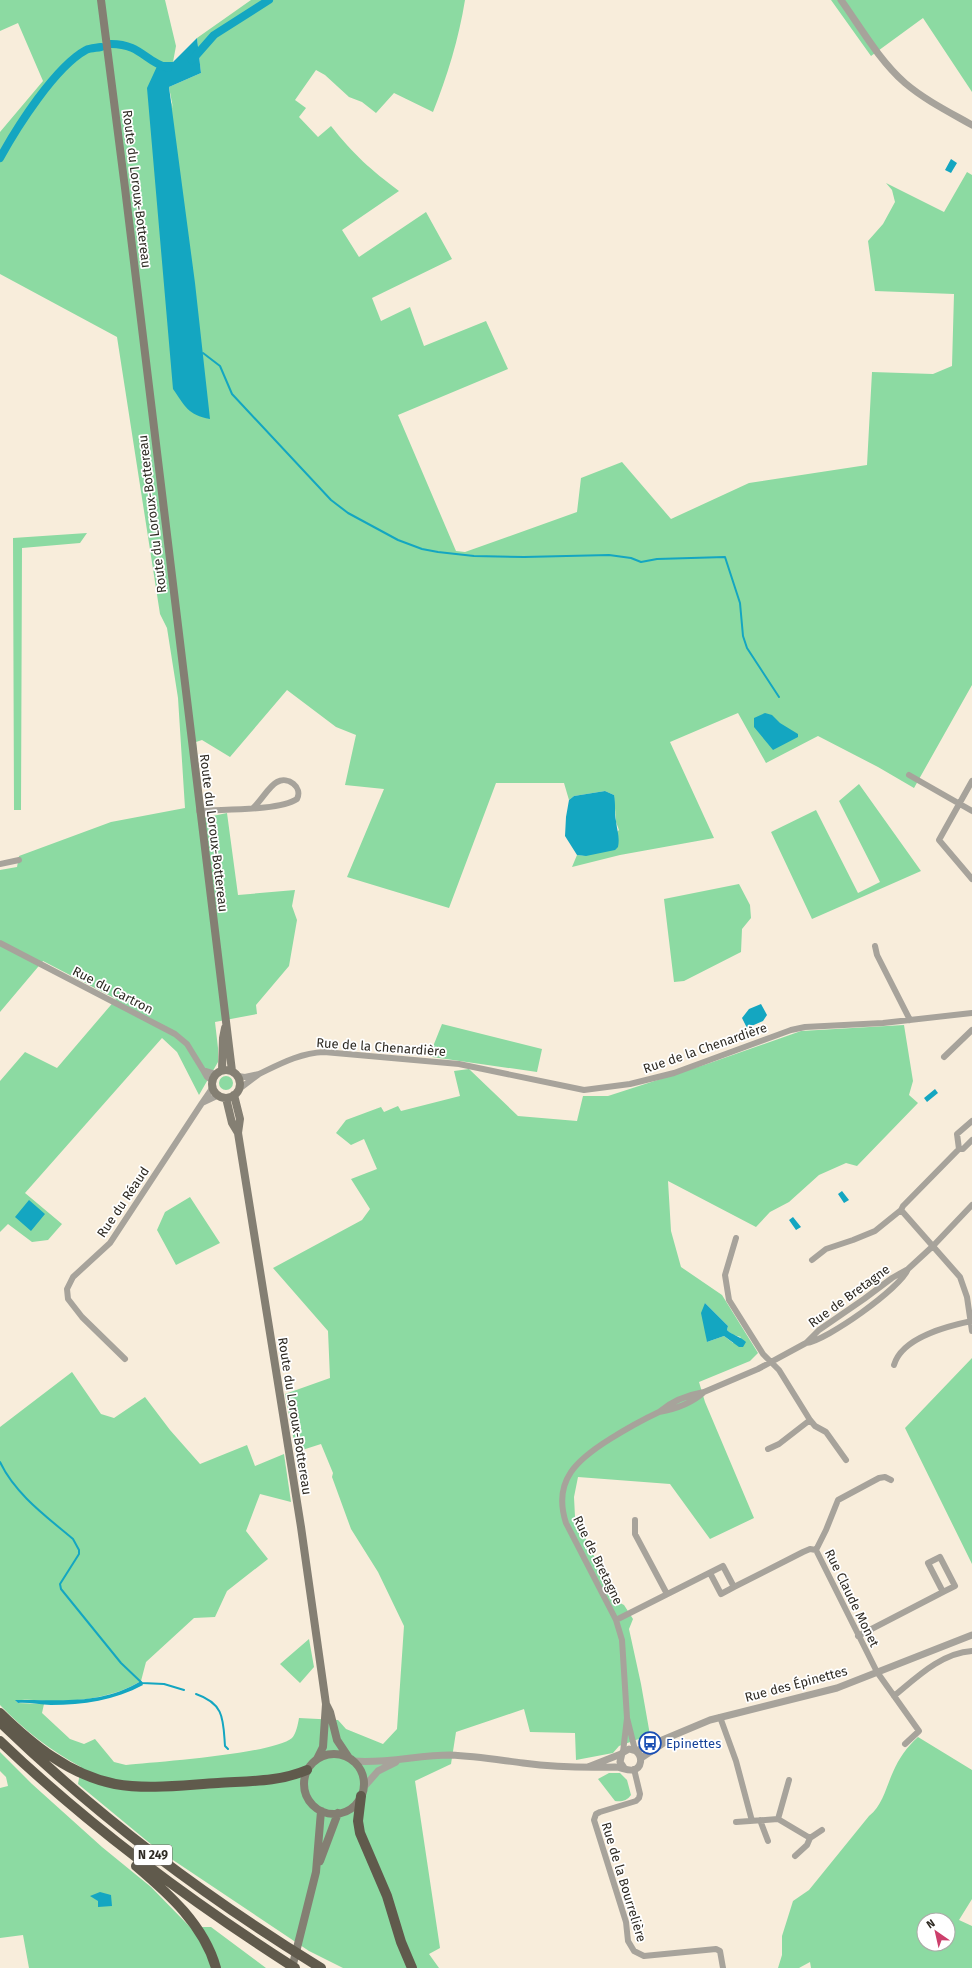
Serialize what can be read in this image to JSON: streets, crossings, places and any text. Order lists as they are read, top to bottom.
{
  "streets": {
    "highway": ["N 249"],
    "main road": ["Route du Loroux-Bottereau"],
    "street": [
      "Rue du Cartron",
      "Rue de la Chenardière",
      "Rue du Réaud",
      "Rue de Bretagne",
      "Rue Claude Monet",
      "Rue des Épinettes",
      "Rue de la Bourrelière"
    ]
  },
  "crossings": [
    ["Route du Loroux-Bottereau", "Rue du Cartron"],
    ["Route du Loroux-Bottereau", "Rue de la Chenardière"],
    ["Route du Loroux-Bottereau", "Rue du Réaud"],
    ["Rue du Cartron", "Rue du Réaud"],
    ["Rue de Bretagne", "Rue des Épinettes"],
    ["Rue de Bretagne", "Rue de la Bourrelière"],
    ["Rue Claude Monet", "Rue des Épinettes"],
    ["Rue des Épinettes", "Rue de la Bourrelière"]
  ],
  "places": {
    "bus stop": ["Epinettes"]
  },
  "north": "top left"
}
